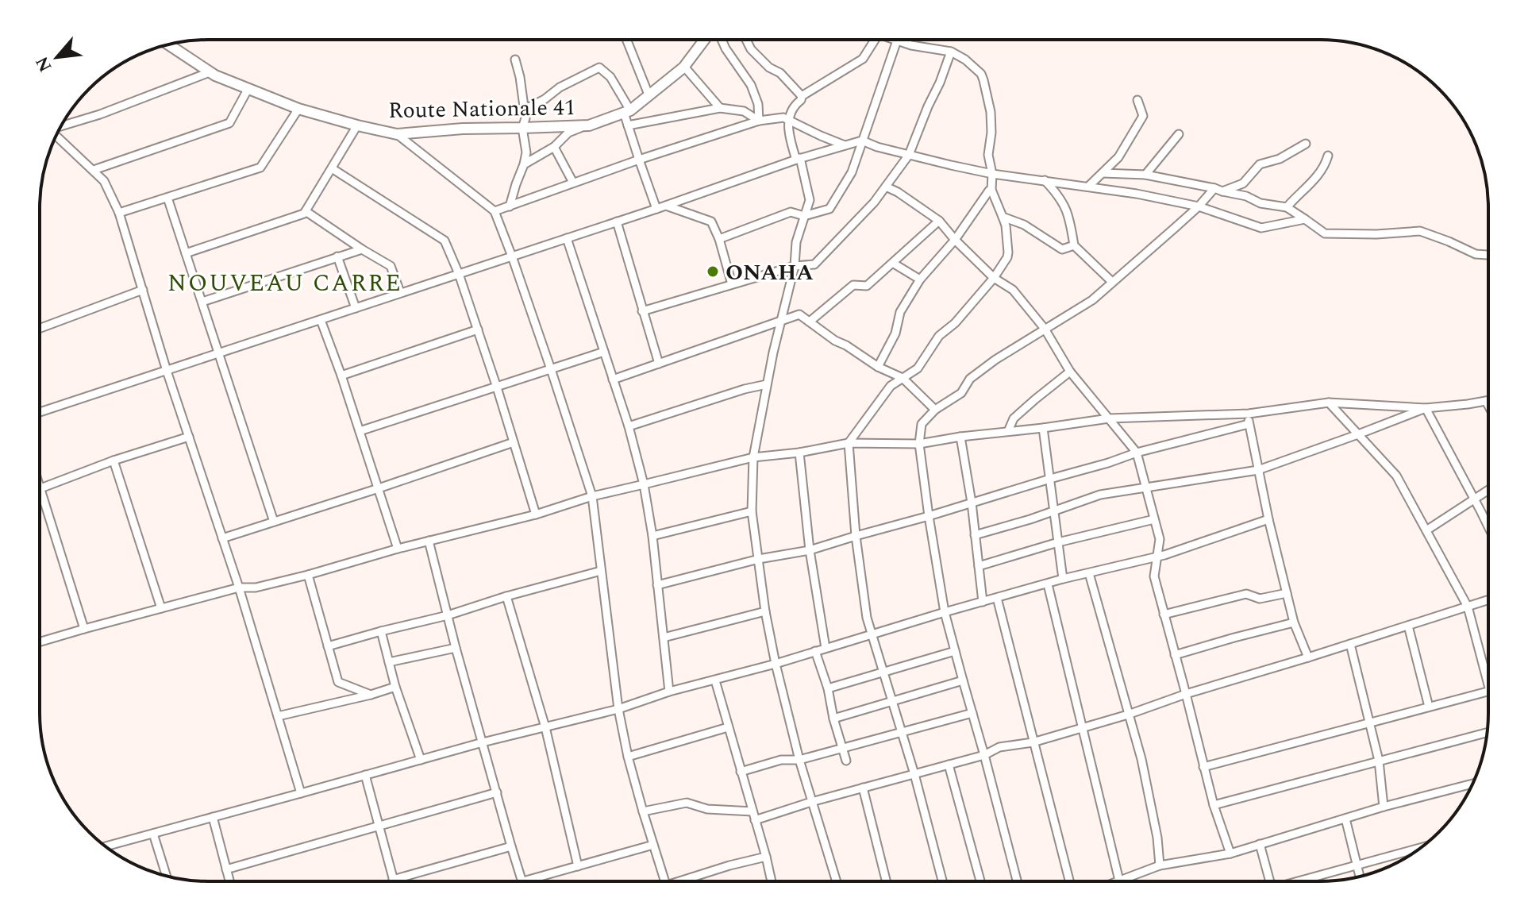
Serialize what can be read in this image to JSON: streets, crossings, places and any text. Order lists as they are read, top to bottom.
{
  "streets": {
    "street": ["Route Nationale 41"]
  },
  "districts": ["NOUVEAU CARRE"],
  "places": ["ONAHA"],
  "north": "bottom left"
}
